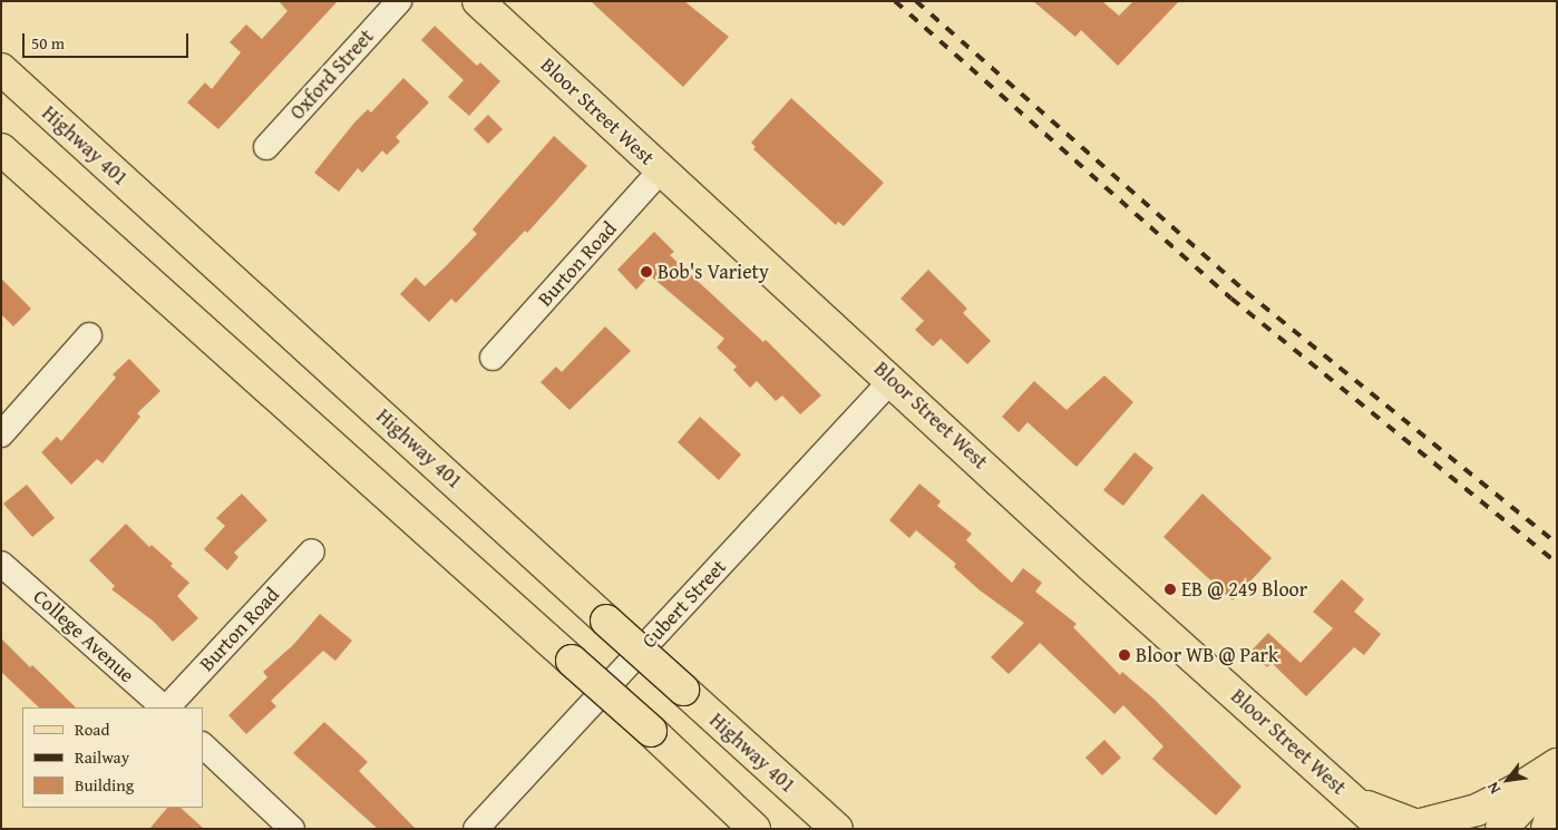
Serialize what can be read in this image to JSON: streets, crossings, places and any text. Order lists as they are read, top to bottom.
{
  "streets": {
    "main road": ["Bloor Street West", "Highway 401"],
    "street": [
      "Oxford Street",
      "Burton Road",
      "Cubert Street",
      "College Avenue"
    ]
  },
  "crossings": [
    ["Bloor Street West", "Burton Road"],
    ["Bloor Street West", "Cubert Street"]
  ],
  "places": ["Bob's Variety", "EB @ 249 Bloor", "Bloor WB @ Park"],
  "legend": ["Road", "Railway", "Building"],
  "scale_bar": "50 m",
  "north": "bottom left"
}
